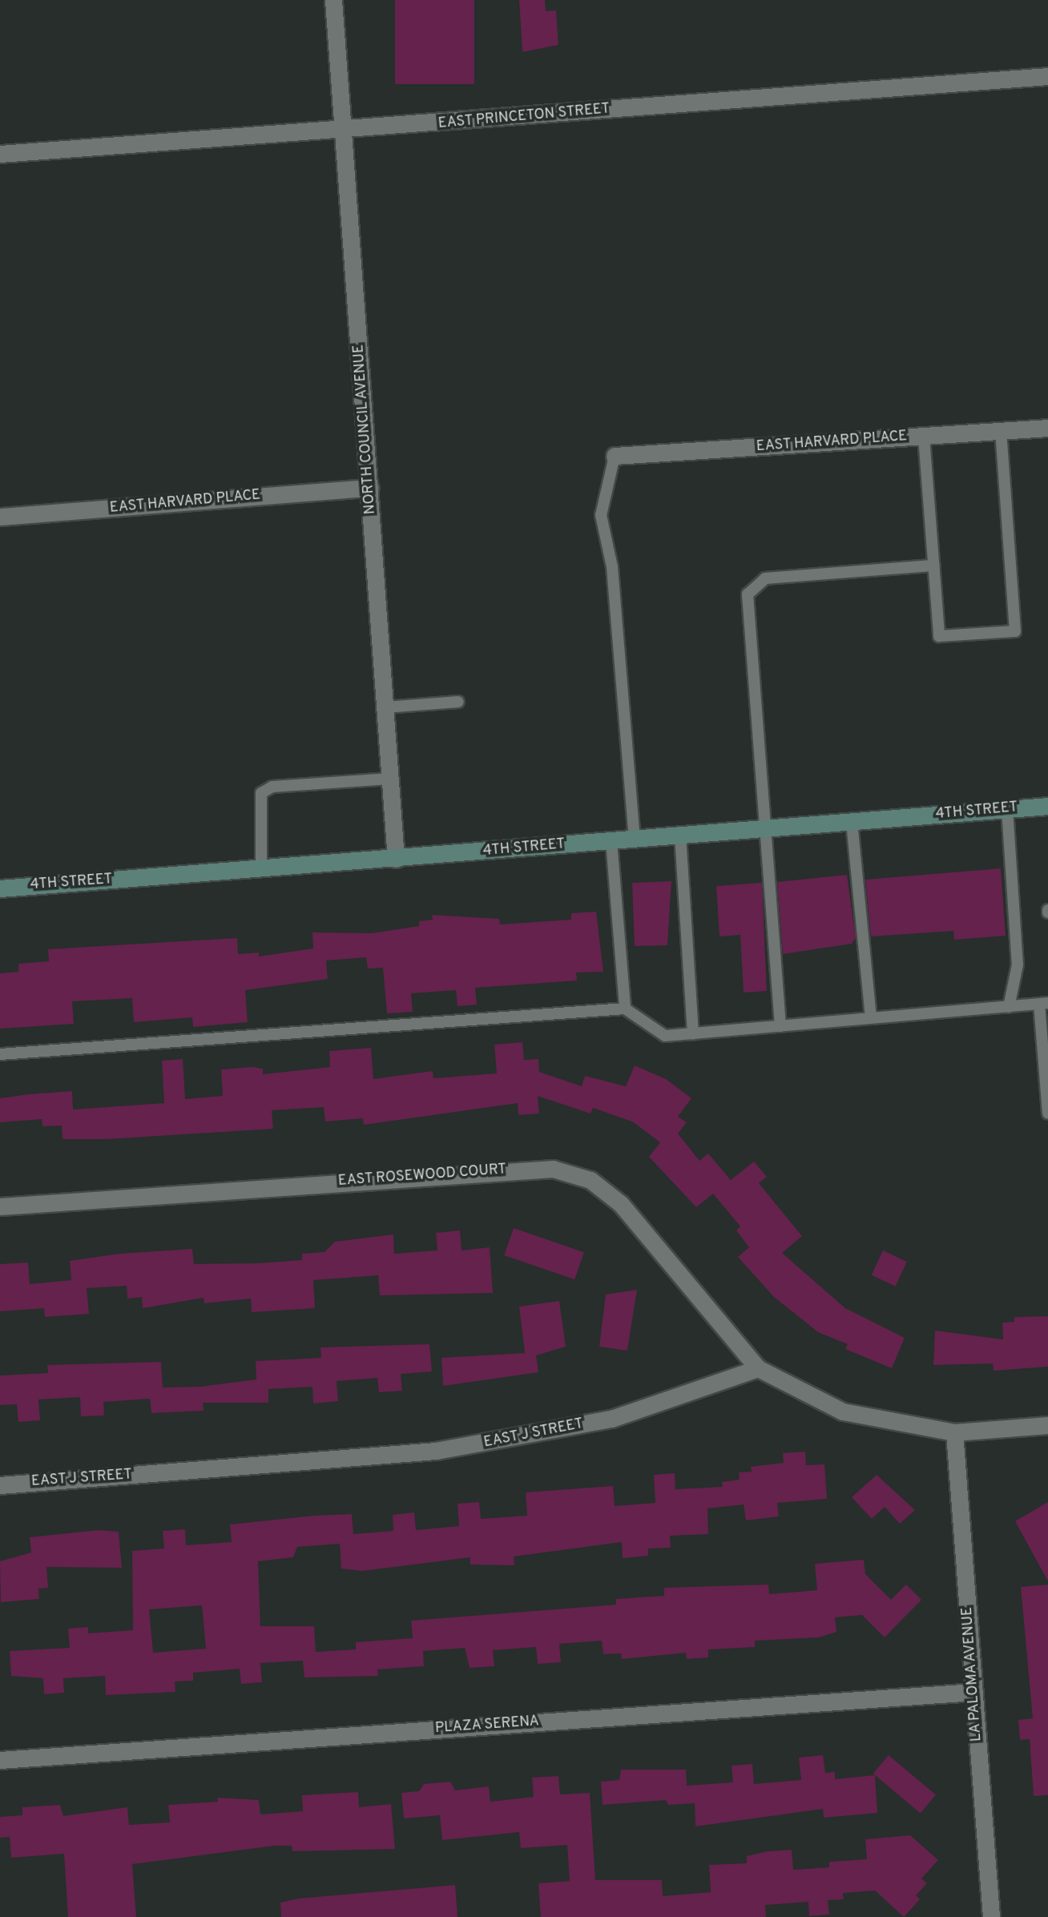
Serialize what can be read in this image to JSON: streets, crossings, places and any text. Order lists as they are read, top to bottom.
{
  "streets": {
    "main road": ["4TH STREET"],
    "street": [
      "EAST PRINCETON STREET",
      "NORTH COUNCIL AVENUE",
      "EAST HARVARD PLACE",
      "EAST ROSEWOOD COURT",
      "EAST J STREET",
      "LA PALOMA AVENUE",
      "PLAZA SERENA"
    ]
  },
  "crossings": [
    ["EAST PRINCETON STREET", "NORTH COUNCIL AVENUE"],
    ["NORTH COUNCIL AVENUE", "EAST HARVARD PLACE"],
    ["NORTH COUNCIL AVENUE", "4TH STREET"],
    ["EAST ROSEWOOD COURT", "EAST J STREET"],
    ["LA PALOMA AVENUE", "PLAZA SERENA"]
  ]
}
